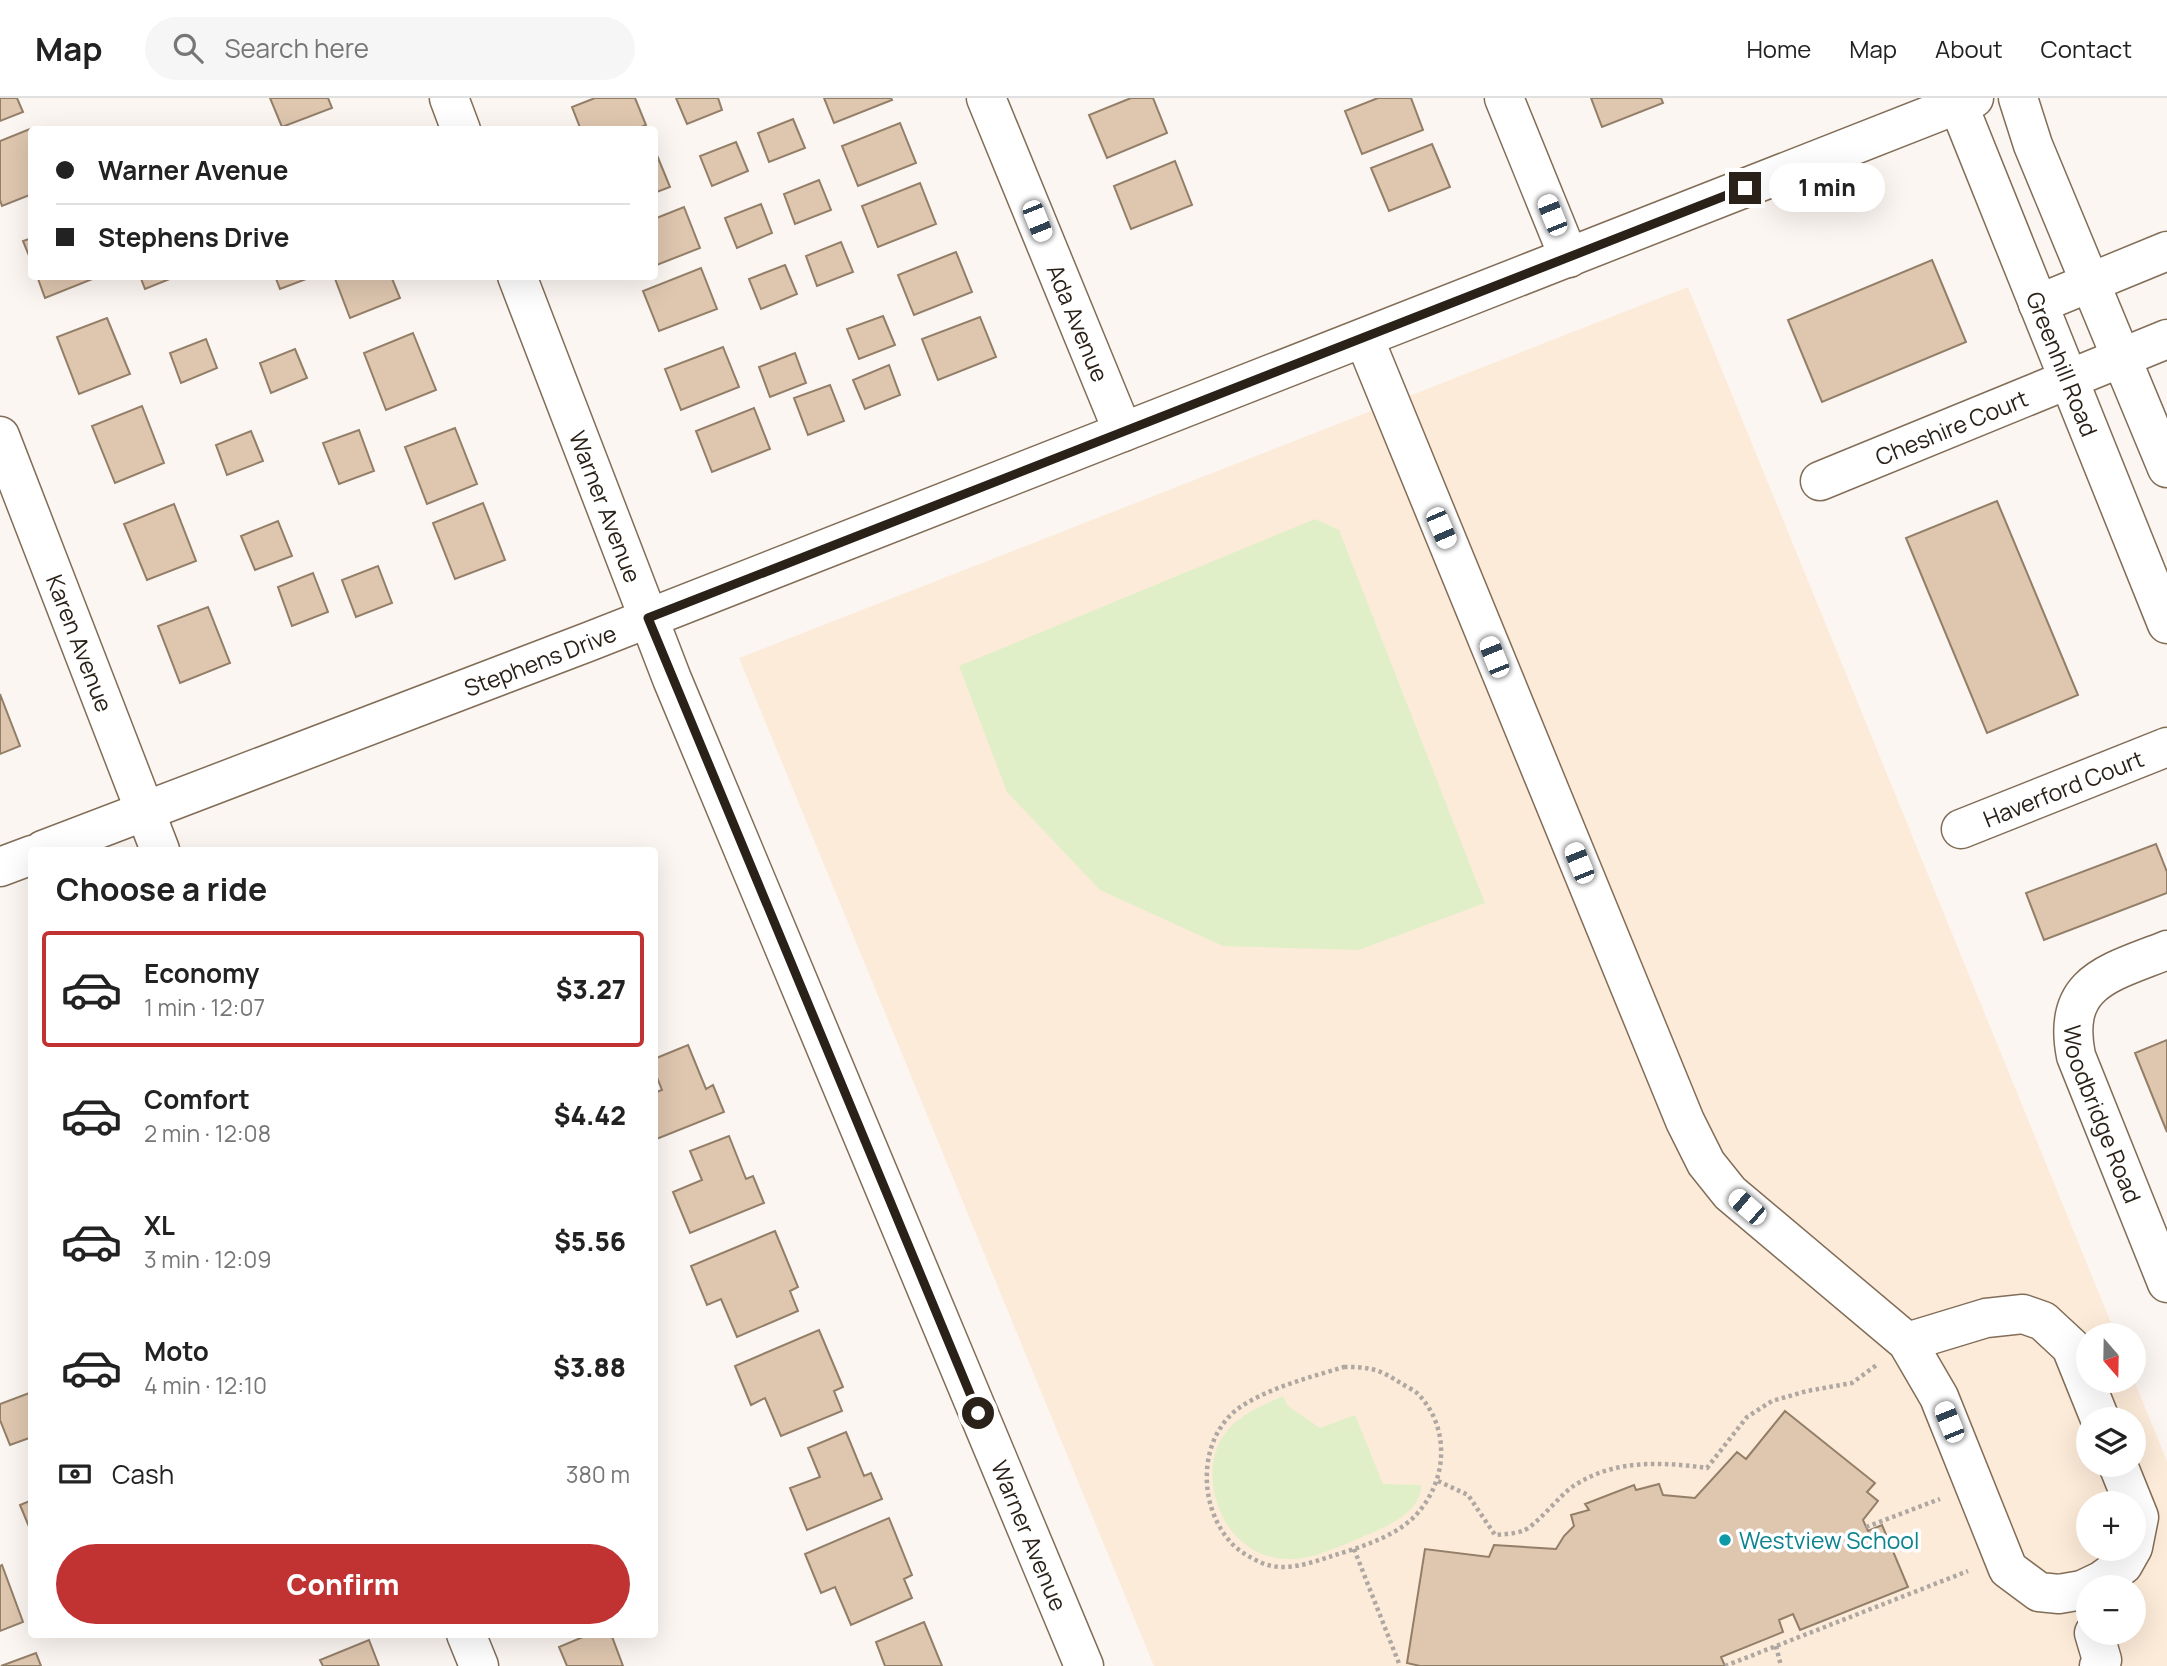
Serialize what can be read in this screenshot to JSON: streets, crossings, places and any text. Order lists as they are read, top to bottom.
{
  "streets": {
    "street": [
      "Ada Avenue",
      "Greenhill Road",
      "Cheshire Court",
      "Warner Avenue",
      "Karen Avenue",
      "Stephens Drive",
      "Haverford Court",
      "Woodbridge Road"
    ]
  },
  "crossings": [
    ["Ada Avenue", "Stephens Drive"],
    ["Greenhill Road", "Cheshire Court"],
    ["Greenhill Road", "Stephens Drive"],
    ["Warner Avenue", "Stephens Drive"],
    ["Karen Avenue", "Stephens Drive"]
  ],
  "places": ["Westview School"],
  "north": "bottom",
  "page": {
    "header": "Map",
    "search": "Search here",
    "nav": [
      "Home",
      "Map",
      "About",
      "Contact"
    ],
    "banner": ["Warner Avenue", "Stephens Drive"],
    "bubble": "1 min",
    "heading": "Choose a ride",
    "list": [
      {
        "name": "Economy",
        "note": "1 min · 12:07",
        "value": "$3.27"
      },
      {
        "name": "Comfort",
        "note": "2 min · 12:08",
        "value": "$4.42"
      },
      {
        "name": "XL",
        "note": "3 min · 12:09",
        "value": "$5.56"
      },
      {
        "name": "Moto",
        "note": "4 min · 12:10",
        "value": "$3.88"
      }
    ],
    "map_buttons": ["+", "−"],
    "pay": ["Cash", "380 m"],
    "buttons": "Confirm"
  }
}
